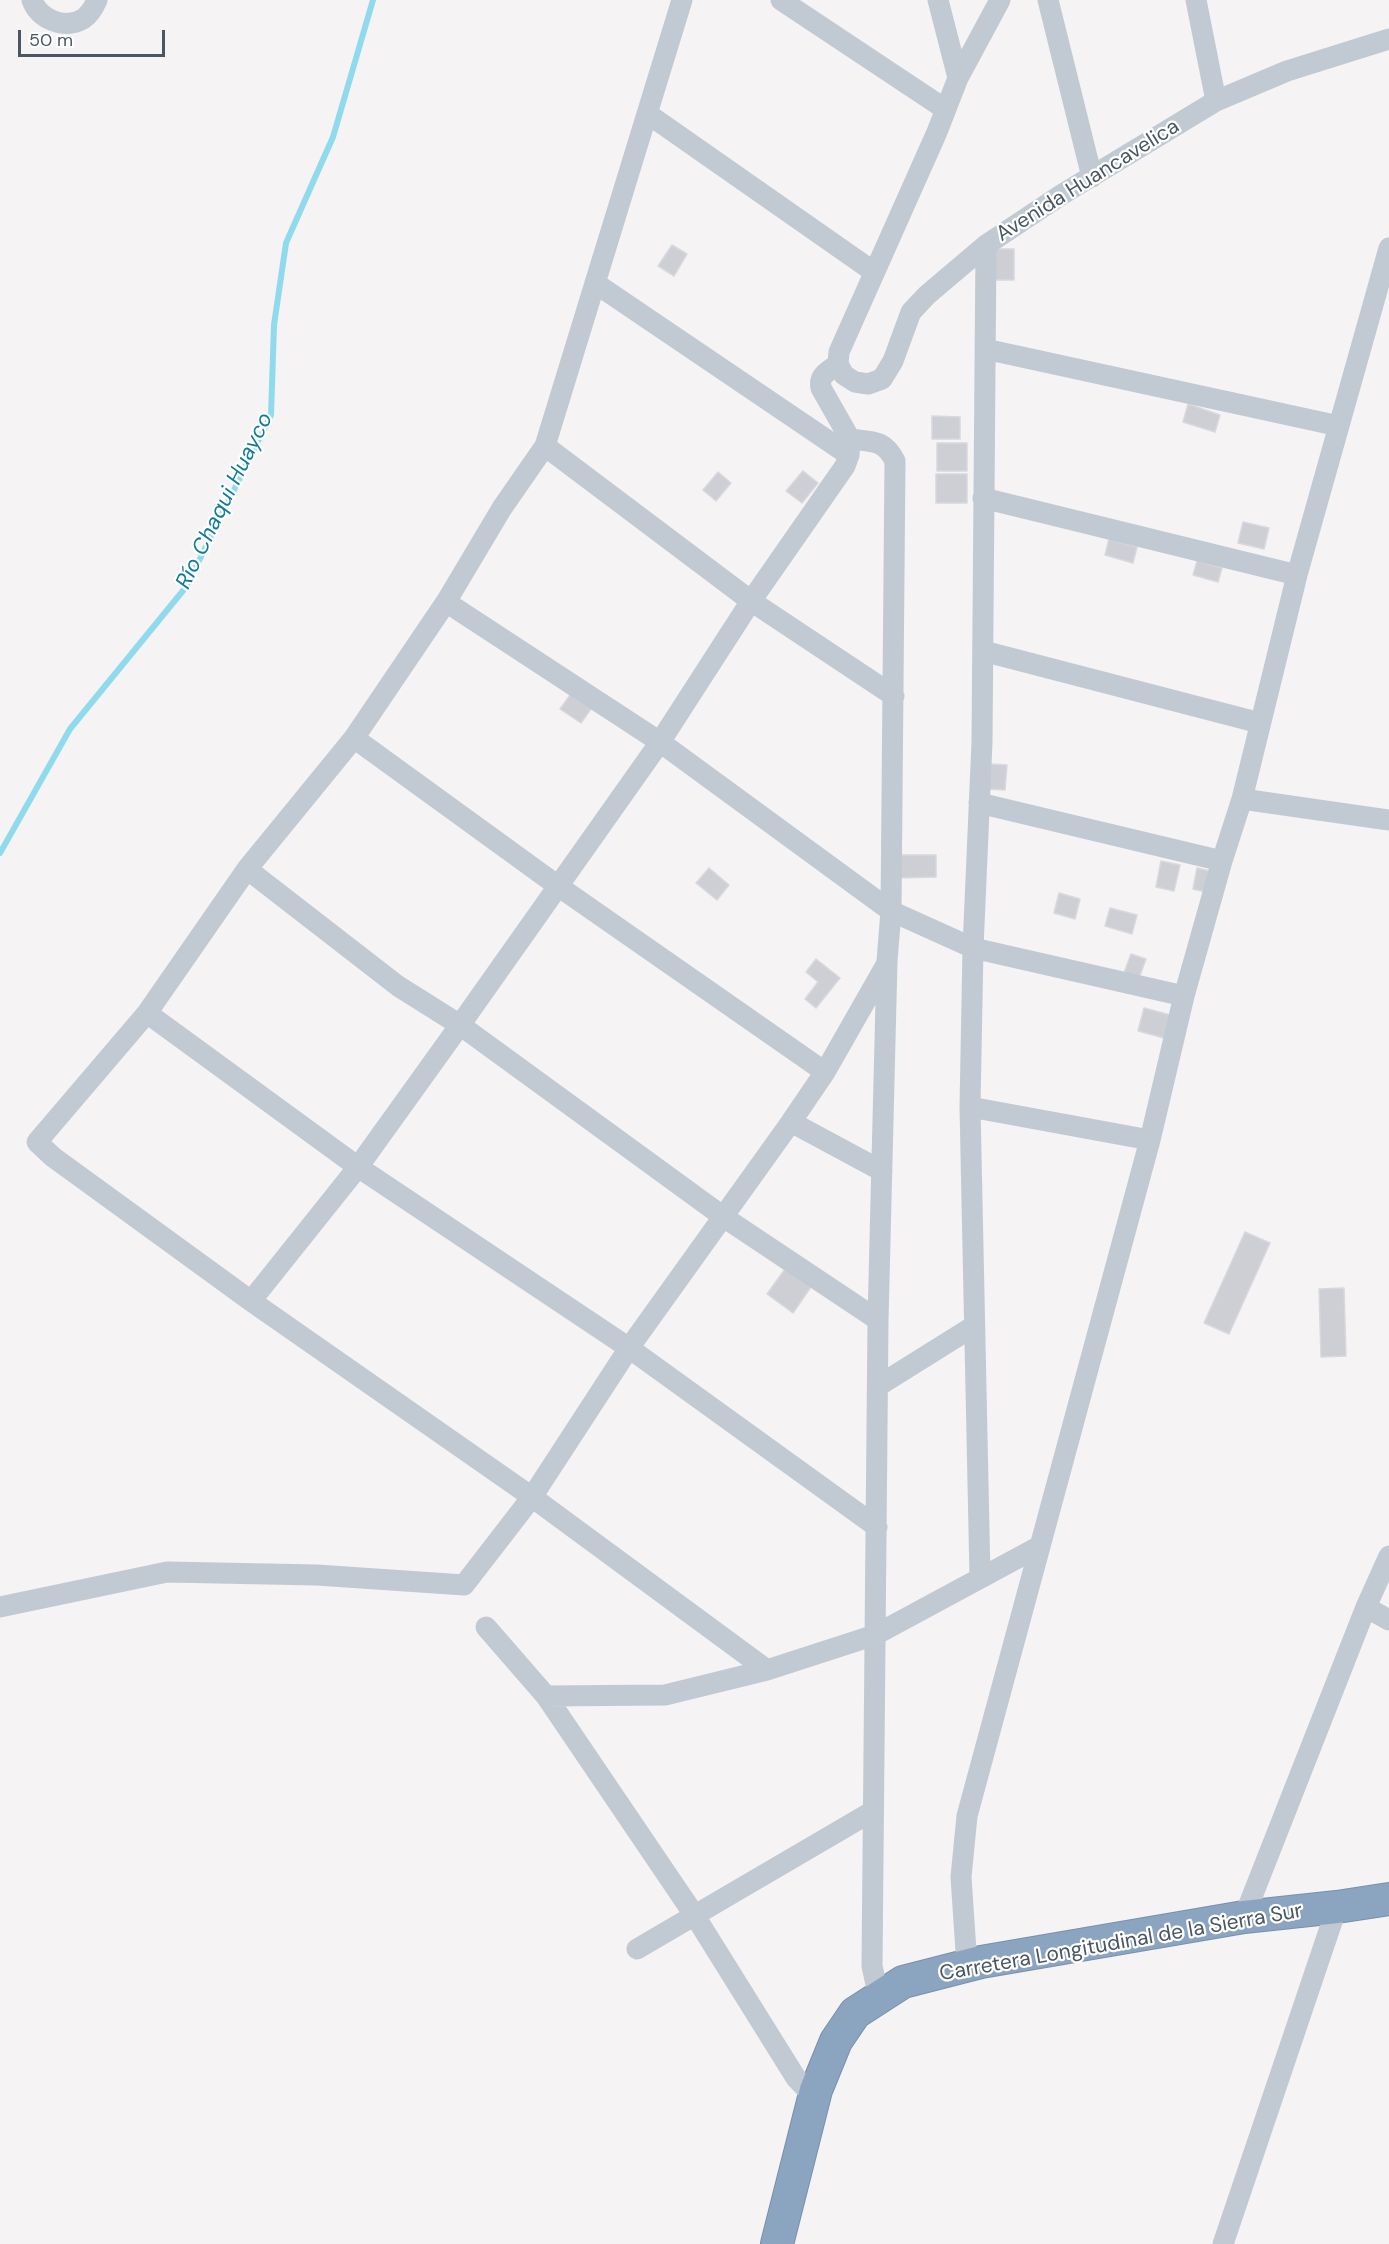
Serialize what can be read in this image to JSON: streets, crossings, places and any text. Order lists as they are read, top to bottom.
{
  "streets": {
    "highway": ["Carretera Longitudinal de la Sierra Sur"],
    "street": ["Avenida Huancavelica"]
  },
  "water": ["Río Chaqui Huayco"],
  "scale_bar": "50 m"
}
